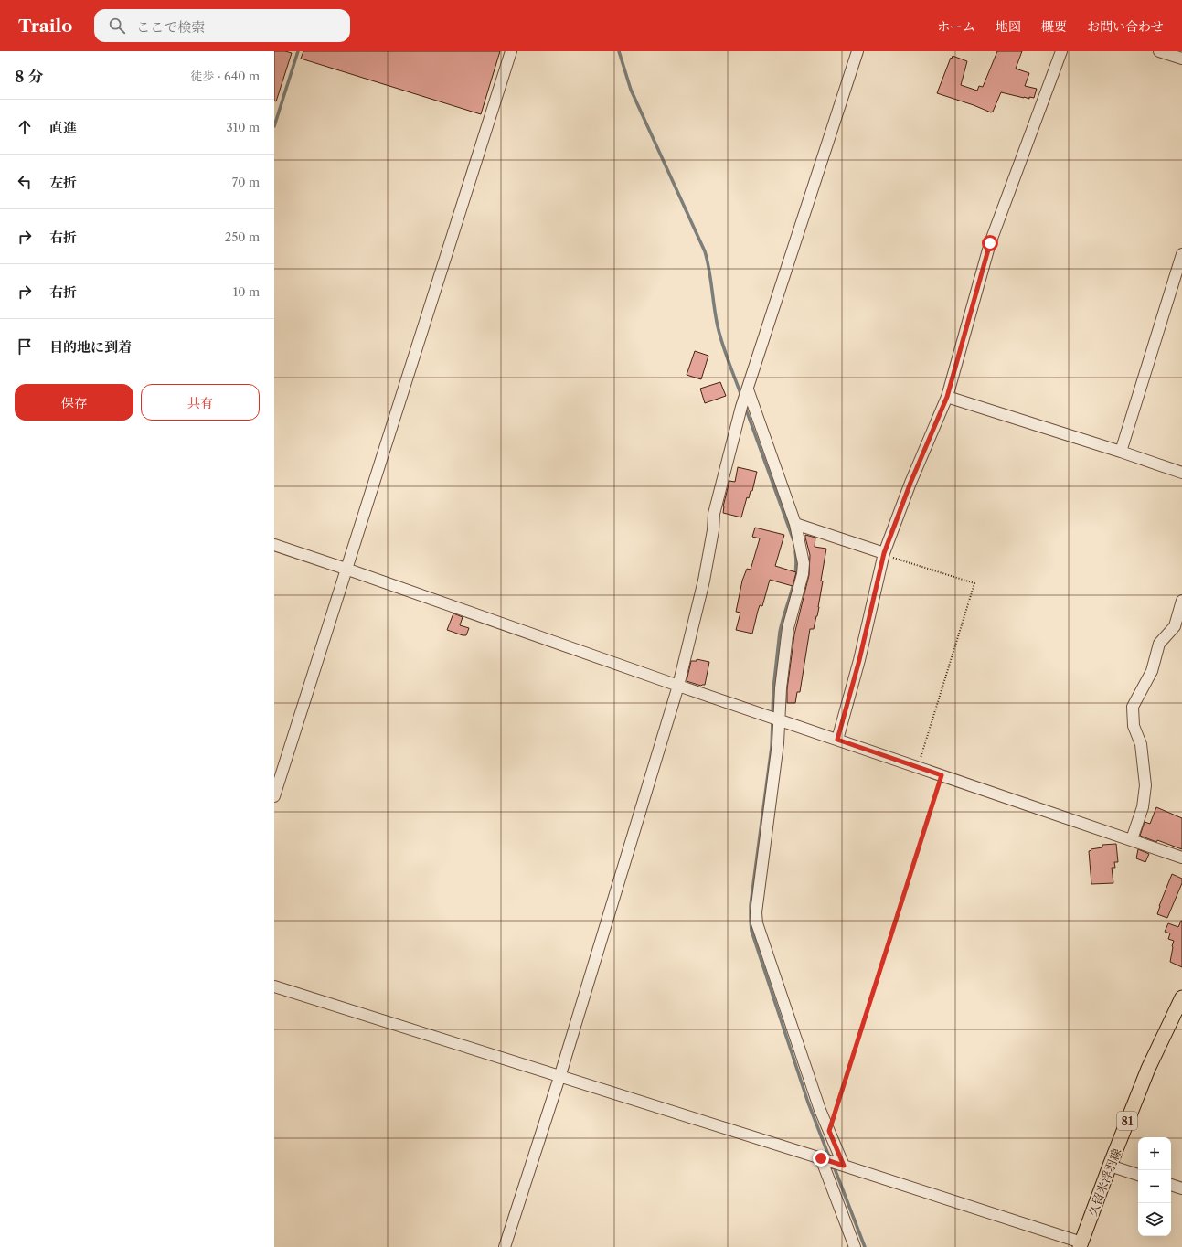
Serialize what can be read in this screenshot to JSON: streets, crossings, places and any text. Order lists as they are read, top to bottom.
{
  "streets": {
    "main road": ["81", "久留米浮羽線"]
  },
  "page": {
    "header": "Trailo",
    "search": "ここで検索",
    "nav": [
      "ホーム",
      "地図",
      "概要",
      "お問い合わせ"
    ],
    "heading": ["8 分", "徒歩 · 640 m"],
    "list": [
      ["直進", "310 m"],
      ["左折", "70 m"],
      ["右折", "250 m"],
      ["右折", "10 m"],
      "目的地に到着"
    ],
    "buttons": ["保存", "共有"],
    "map_buttons": ["+", "−"]
  }
}
